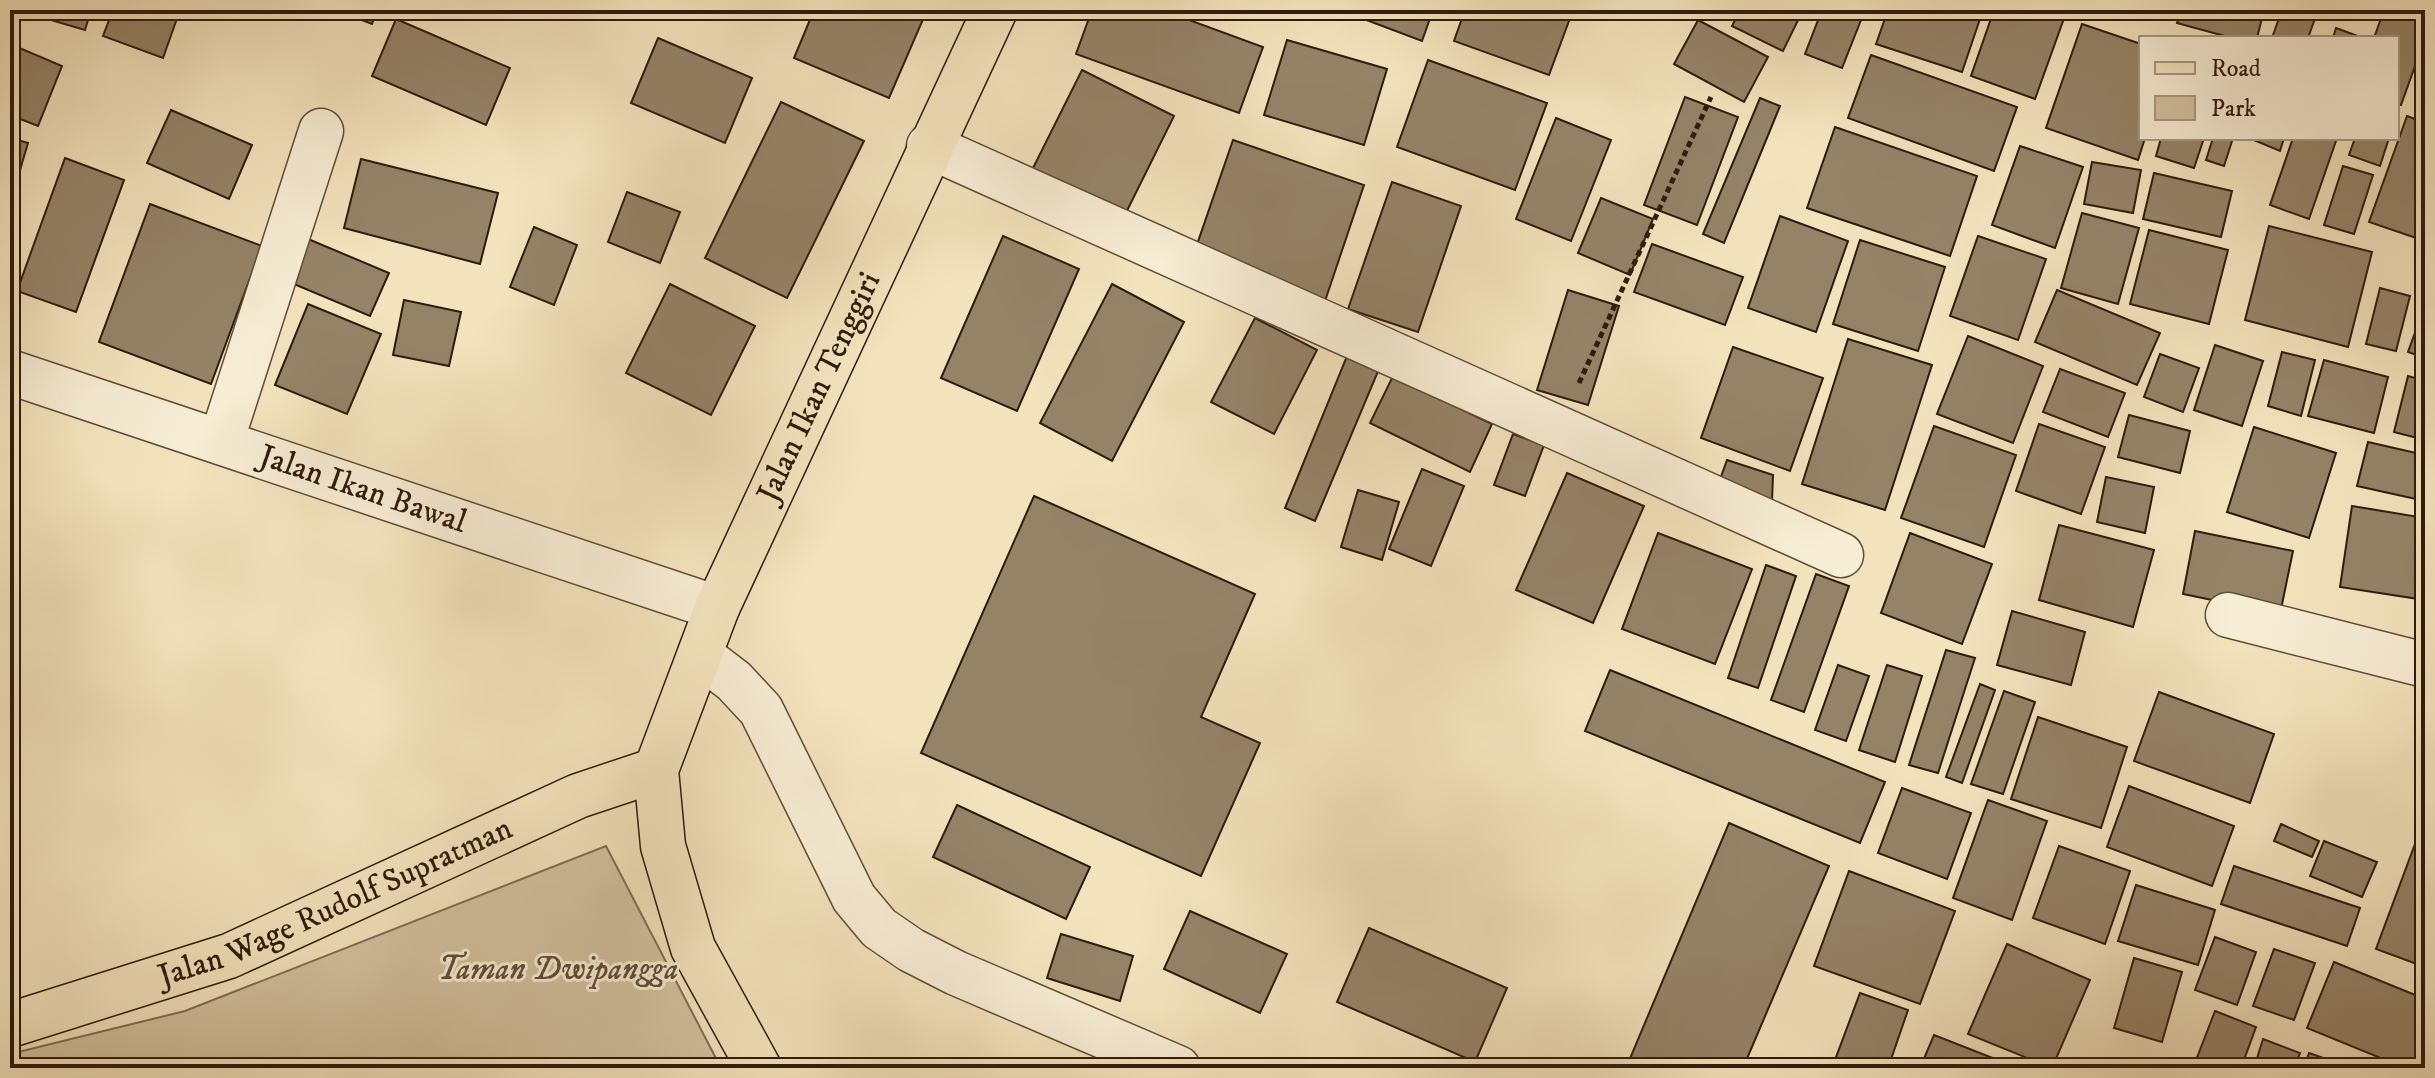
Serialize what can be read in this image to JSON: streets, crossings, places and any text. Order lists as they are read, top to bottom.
{
  "streets": {
    "main road": ["Jalan Ikan Tenggiri", "Jalan Wage Rudolf Supratman"],
    "street": ["Jalan Ikan Bawal"]
  },
  "crossings": [
    ["Jalan Ikan Tenggiri", "Jalan Ikan Bawal"],
    ["Jalan Ikan Tenggiri", "Jalan Wage Rudolf Supratman"]
  ],
  "parks": ["Taman Dwipangga"],
  "legend": ["Road", "Park"]
}
